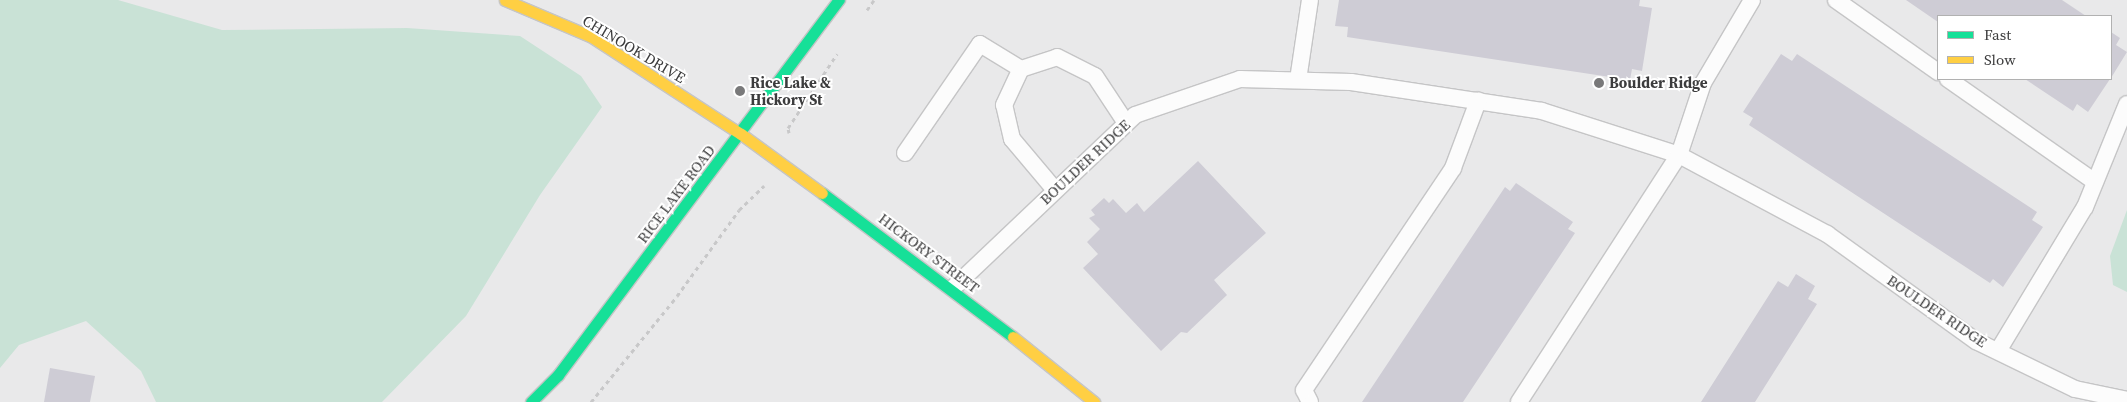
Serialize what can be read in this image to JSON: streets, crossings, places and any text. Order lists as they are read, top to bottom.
{
  "streets": {
    "street": ["CHINOOK DRIVE", "RICE LAKE ROAD", "HICKORY STREET"],
    "lane": ["BOULDER RIDGE"]
  },
  "crossings": [
    ["CHINOOK DRIVE", "RICE LAKE ROAD"],
    ["CHINOOK DRIVE", "HICKORY STREET"],
    ["BOULDER RIDGE", "HICKORY STREET"],
    ["RICE LAKE ROAD", "HICKORY STREET"]
  ],
  "places": ["Boulder Ridge", "Rice Lake & Hickory St"],
  "legend": ["Fast", "Slow"]
}
